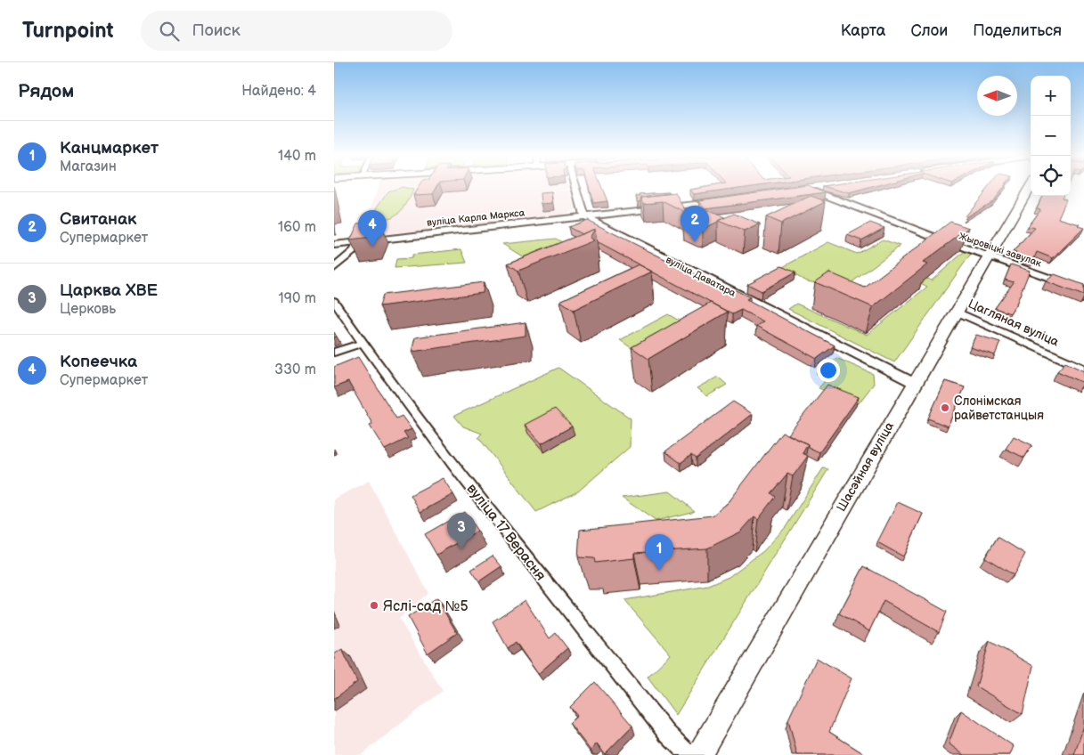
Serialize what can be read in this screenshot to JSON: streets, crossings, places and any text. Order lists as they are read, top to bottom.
{
  "streets": {
    "main road": ["Шасэйная вуліца"],
    "street": [
      "вуліца Карла Маркса",
      "Жыровіцкі завулак",
      "вуліца Даватара",
      "Цагляная вуліца",
      "вуліца 17 Верасня"
    ]
  },
  "crossings": [
    ["вуліца Карла Маркса", "вуліца Даватара"],
    ["Жыровіцкі завулак", "Шасэйная вуліца"],
    ["вуліца Даватара", "Шасэйная вуліца"],
    ["Цагляная вуліца", "Шасэйная вуліца"]
  ],
  "places": ["Слонімская райветстанцыя", "Яслі-сад №5"],
  "north": "left",
  "page": {
    "header": "Turnpoint",
    "search": "Поиск",
    "nav": ["Карта", "Слои", "Поделиться"],
    "heading": ["Рядом", "Найдено: 4"],
    "map_buttons": ["+", "−"],
    "list": [
      {
        "mark": "1",
        "name": "Канцмаркет",
        "note": "Магазин",
        "value": "140 m"
      },
      {
        "mark": "2",
        "name": "Свитанак",
        "note": "Супермаркет",
        "value": "160 m"
      },
      {
        "mark": "3",
        "name": "Царква ХВЕ",
        "note": "Церковь",
        "value": "190 m"
      },
      {
        "mark": "4",
        "name": "Копеечка",
        "note": "Супермаркет",
        "value": "330 m"
      }
    ],
    "pins": [
      "2",
      "4",
      "3",
      "1"
    ]
  }
}
